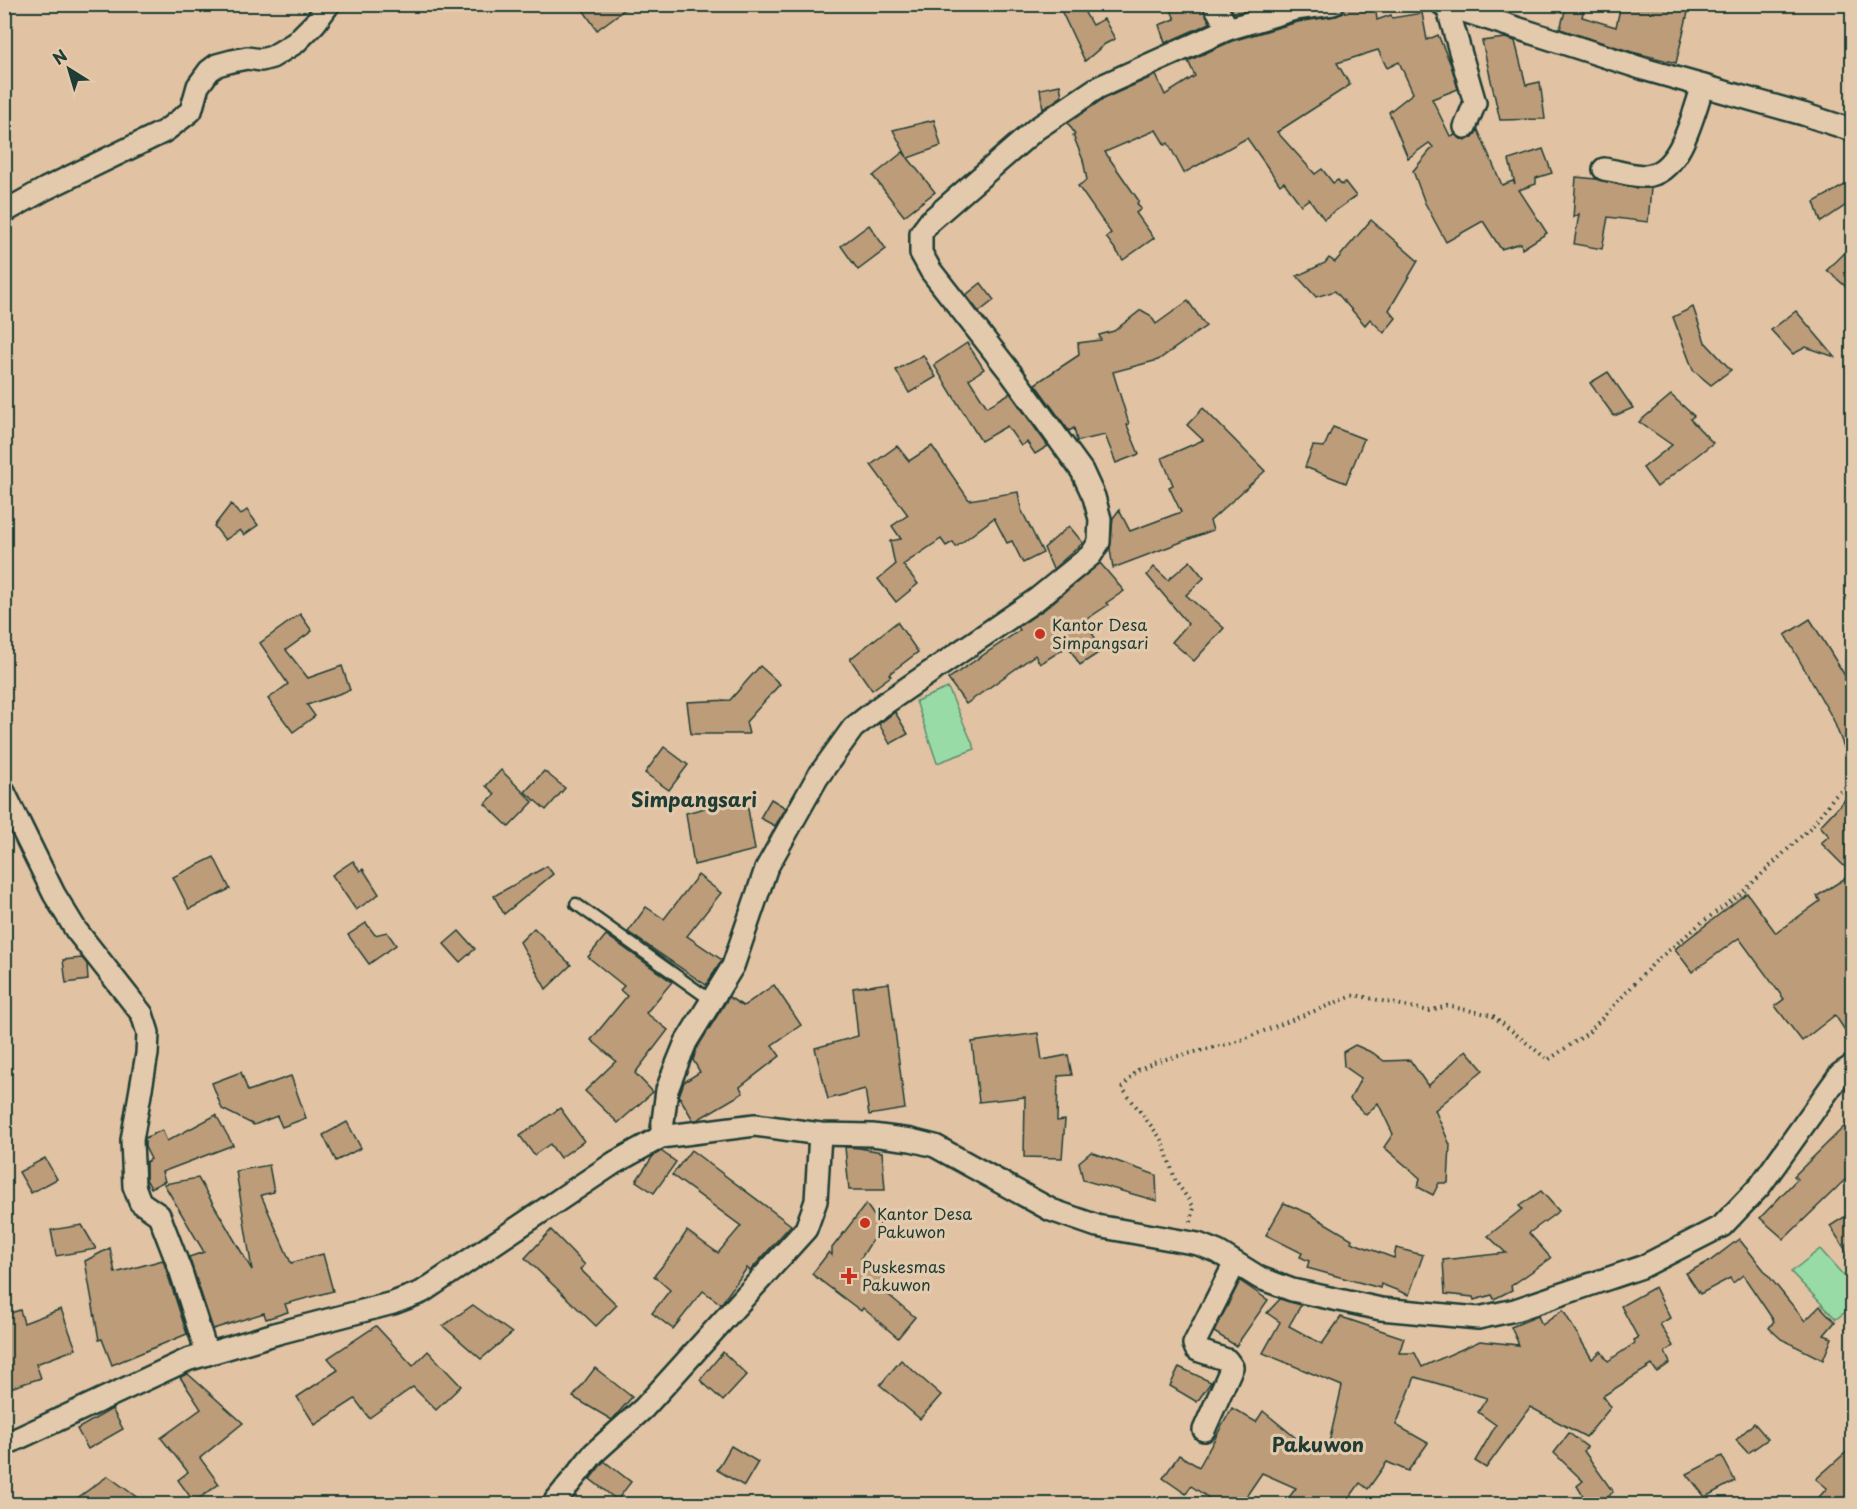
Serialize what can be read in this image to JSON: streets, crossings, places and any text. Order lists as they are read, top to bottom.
{
  "districts": ["Simpangsari", "Pakuwon"],
  "places": {
    "other": ["Kantor Desa Simpangsari", "Kantor Desa Pakuwon"],
    "health": ["Puskesmas Pakuwon"]
  },
  "north": "top left"
}
